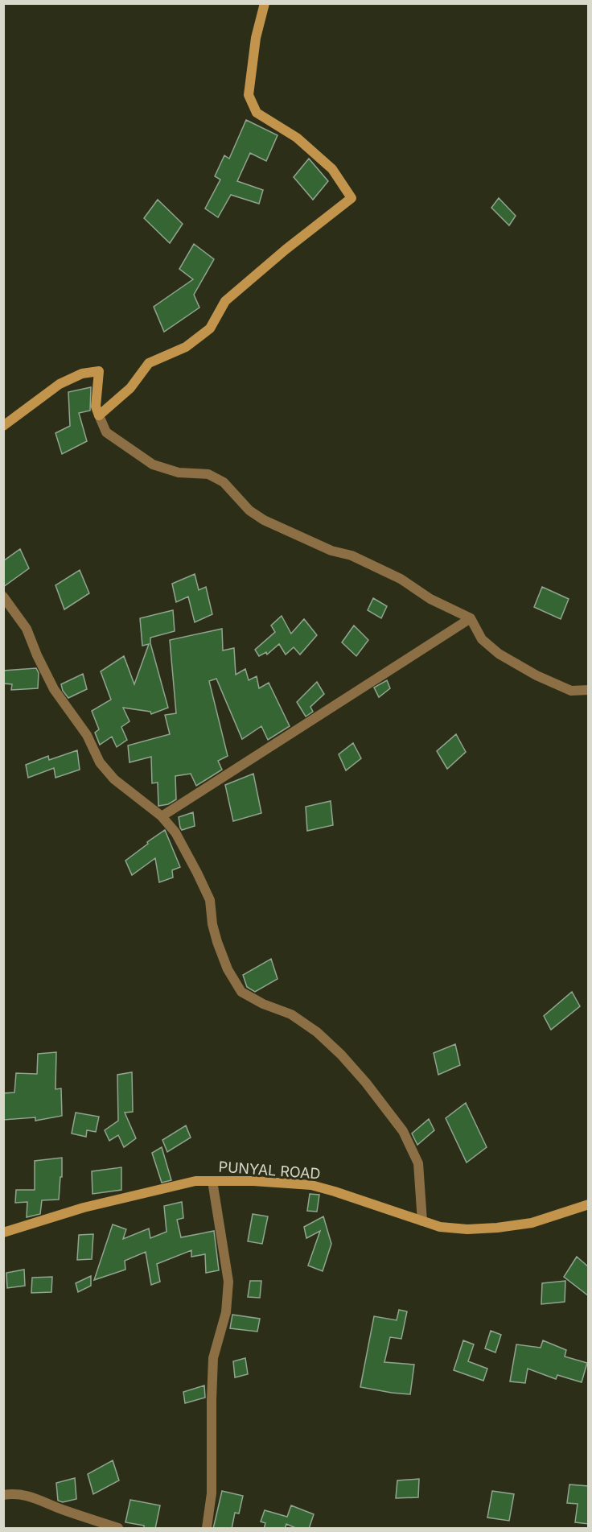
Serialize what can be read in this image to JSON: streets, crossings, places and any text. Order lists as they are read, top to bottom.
{
  "streets": {
    "street": ["PUNYAL ROAD"]
  }
}
